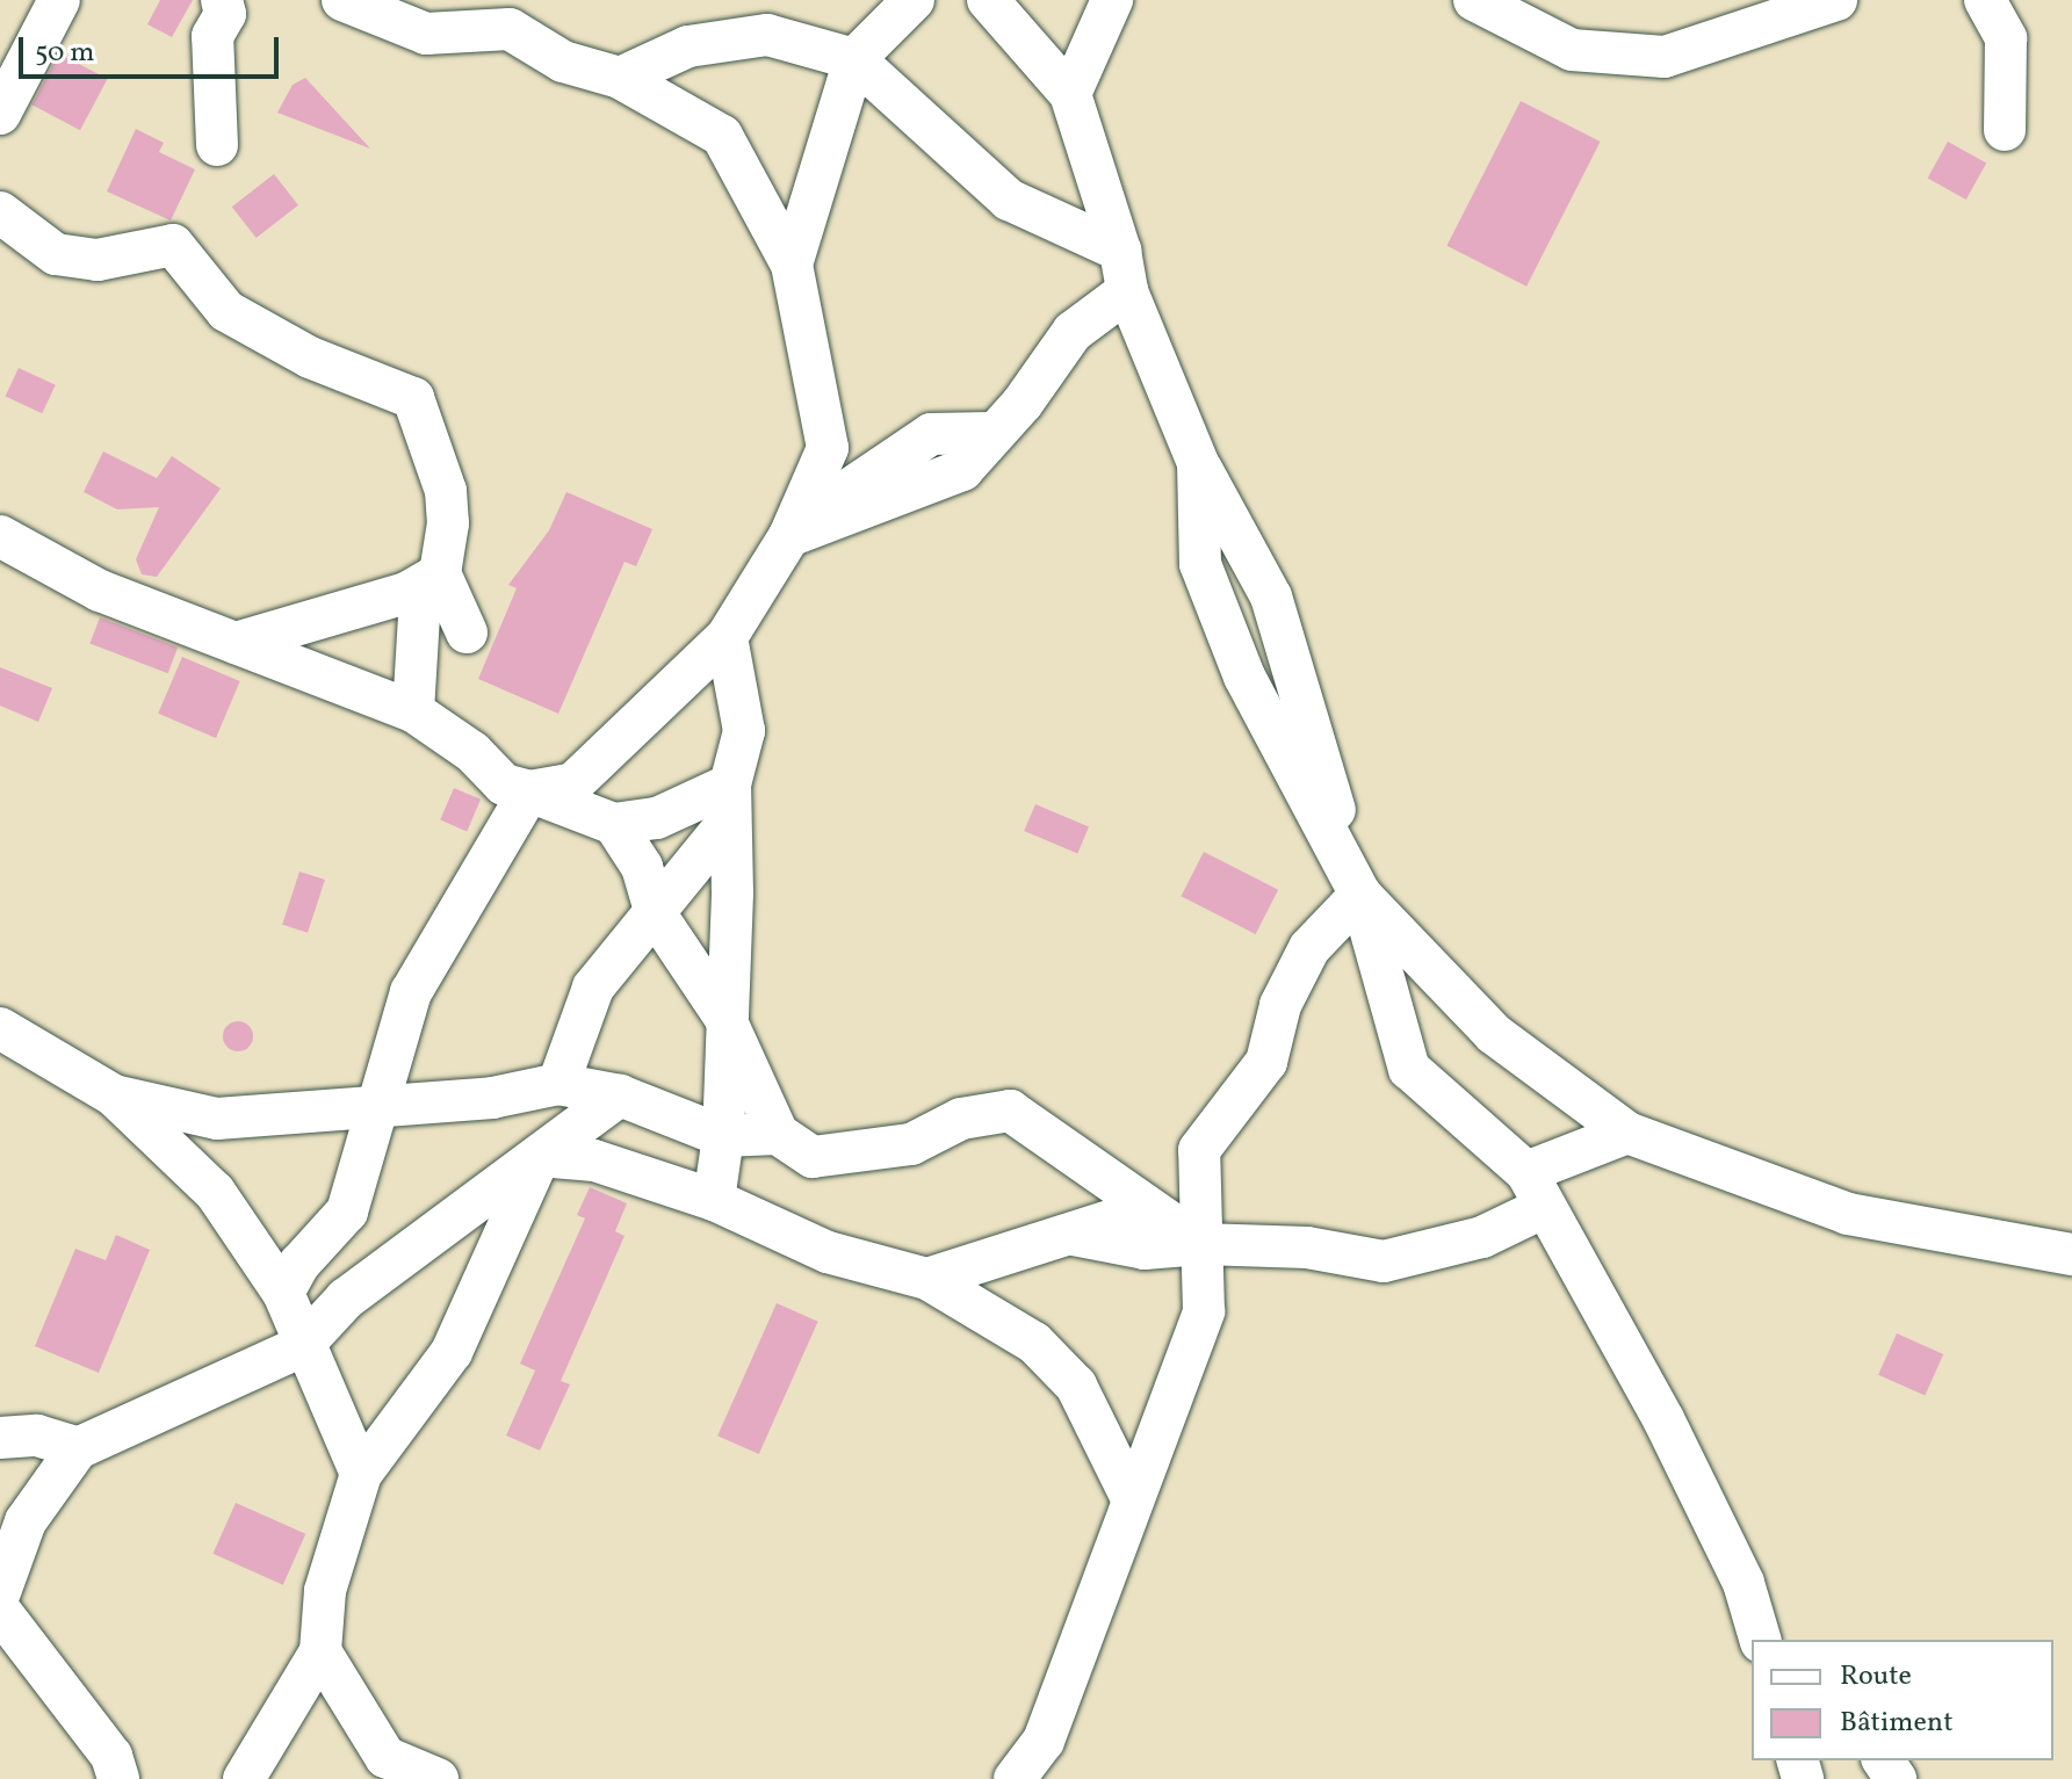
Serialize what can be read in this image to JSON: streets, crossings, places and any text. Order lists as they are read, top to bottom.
{
  "legend": ["Route", "Bâtiment"],
  "scale_bar": "50 m"
}
